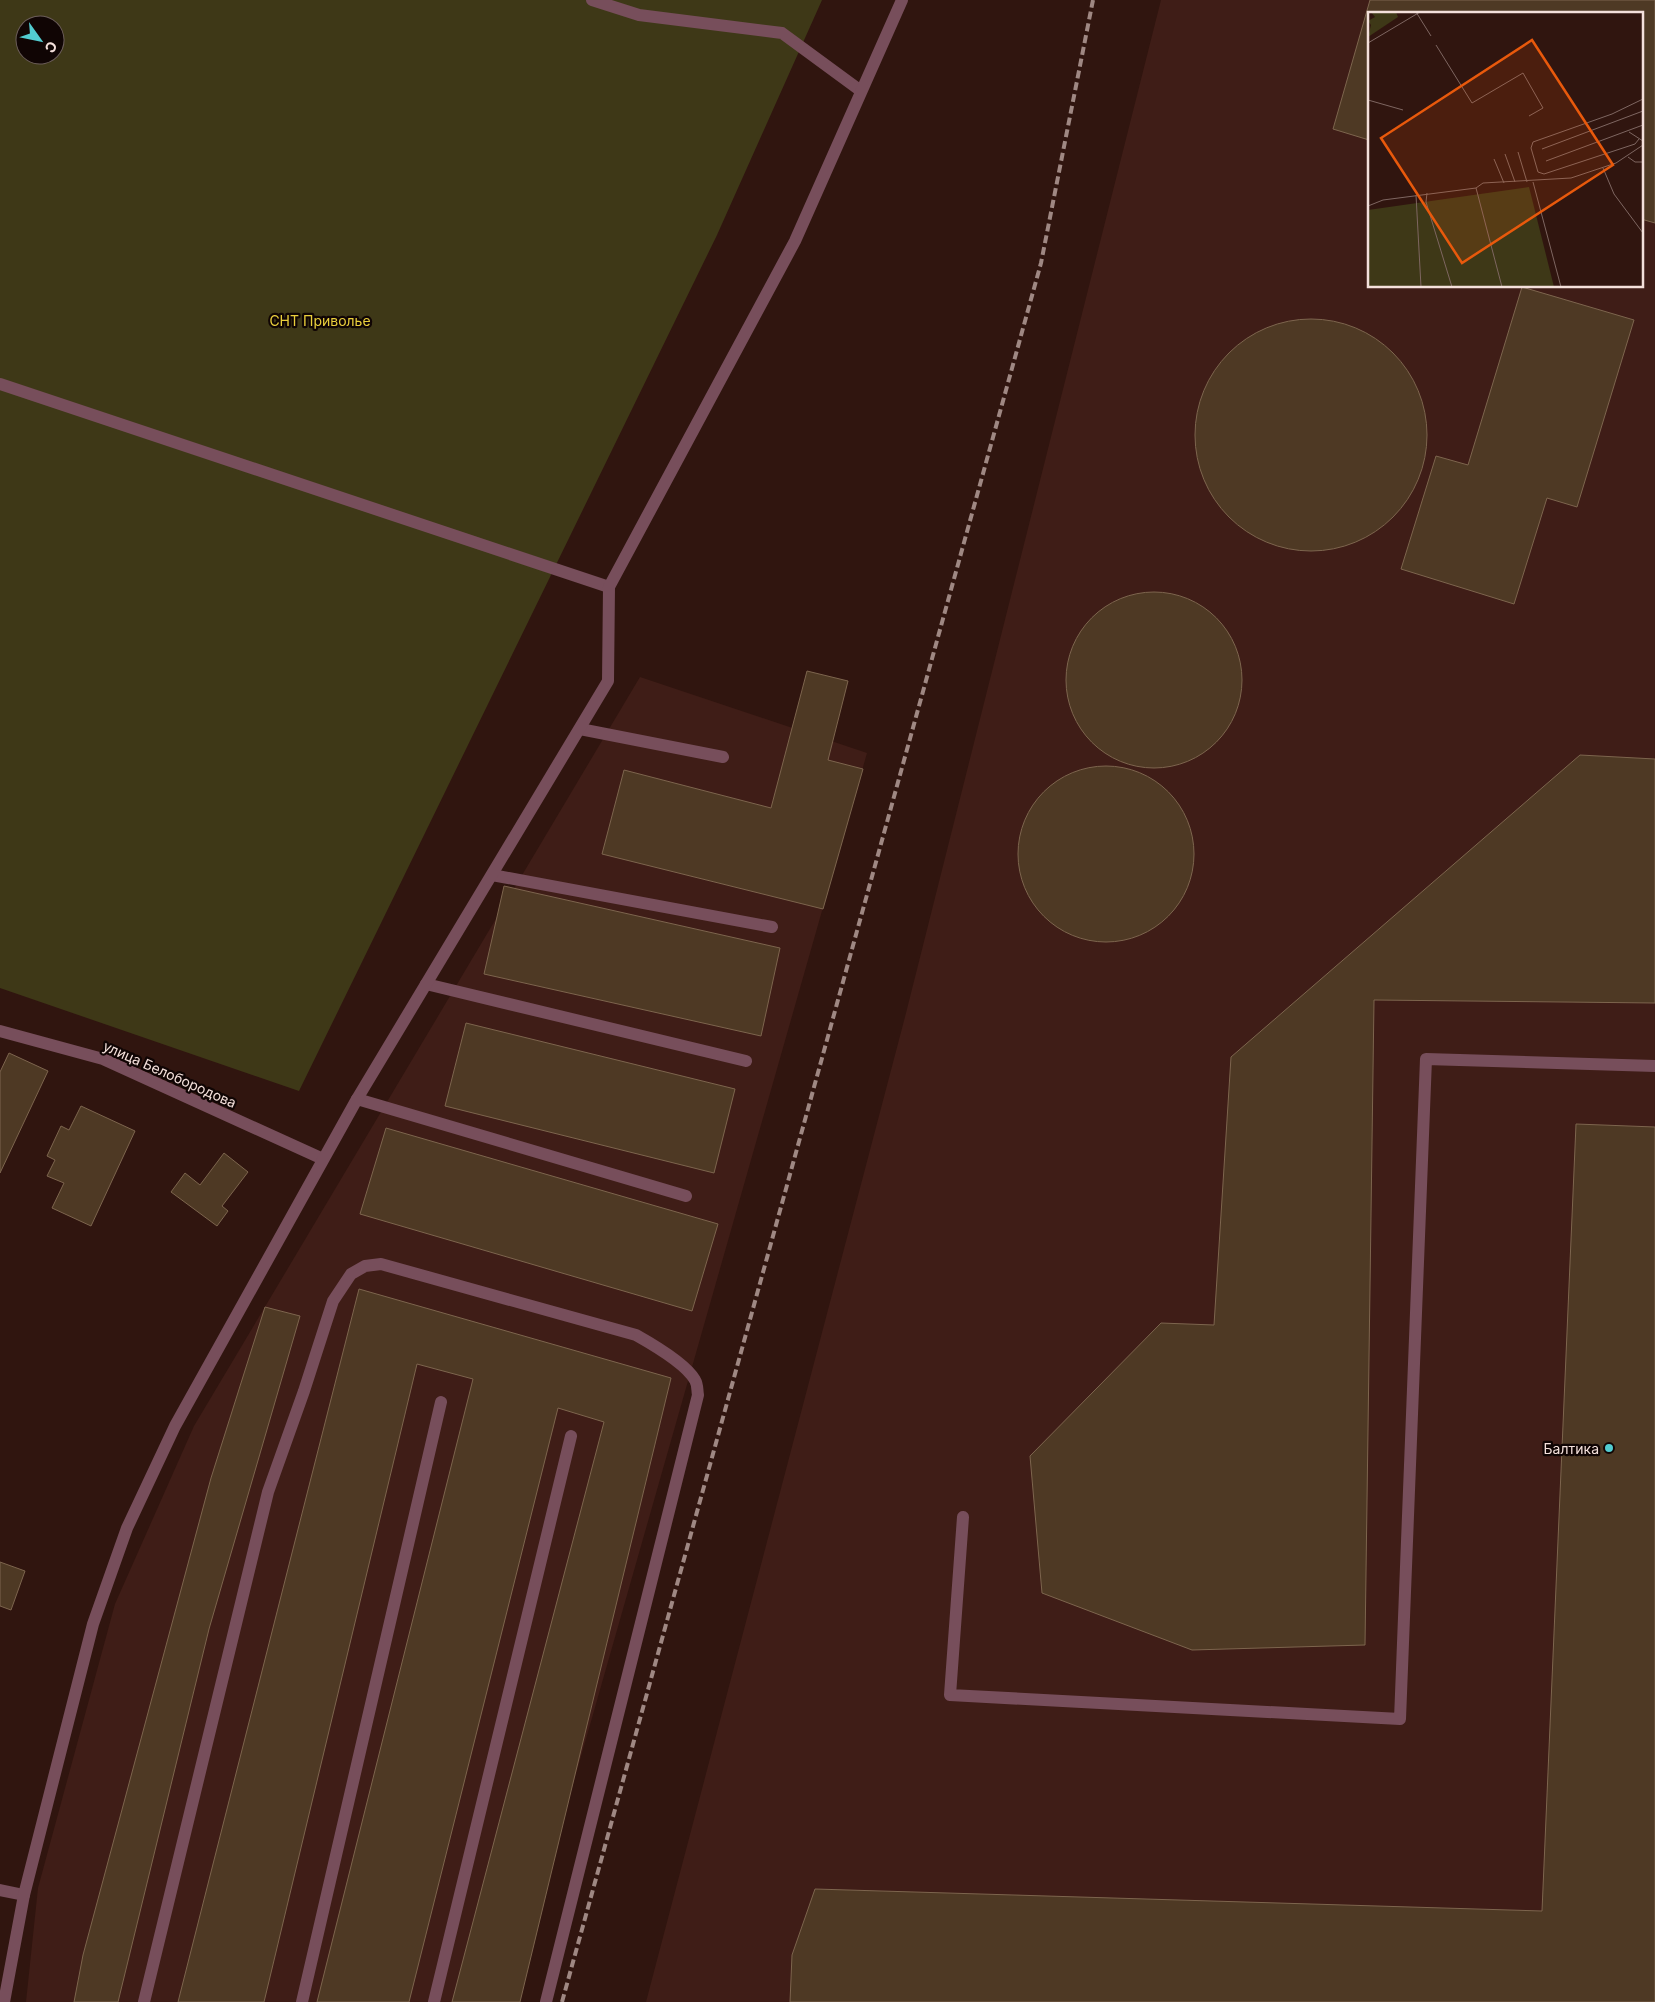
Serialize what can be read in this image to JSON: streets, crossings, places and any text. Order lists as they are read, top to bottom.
{
  "streets": {
    "street": ["улица Белобородова"]
  },
  "parks": ["СНТ Приволье"],
  "places": ["Балтика"],
  "north": "bottom right"
}
